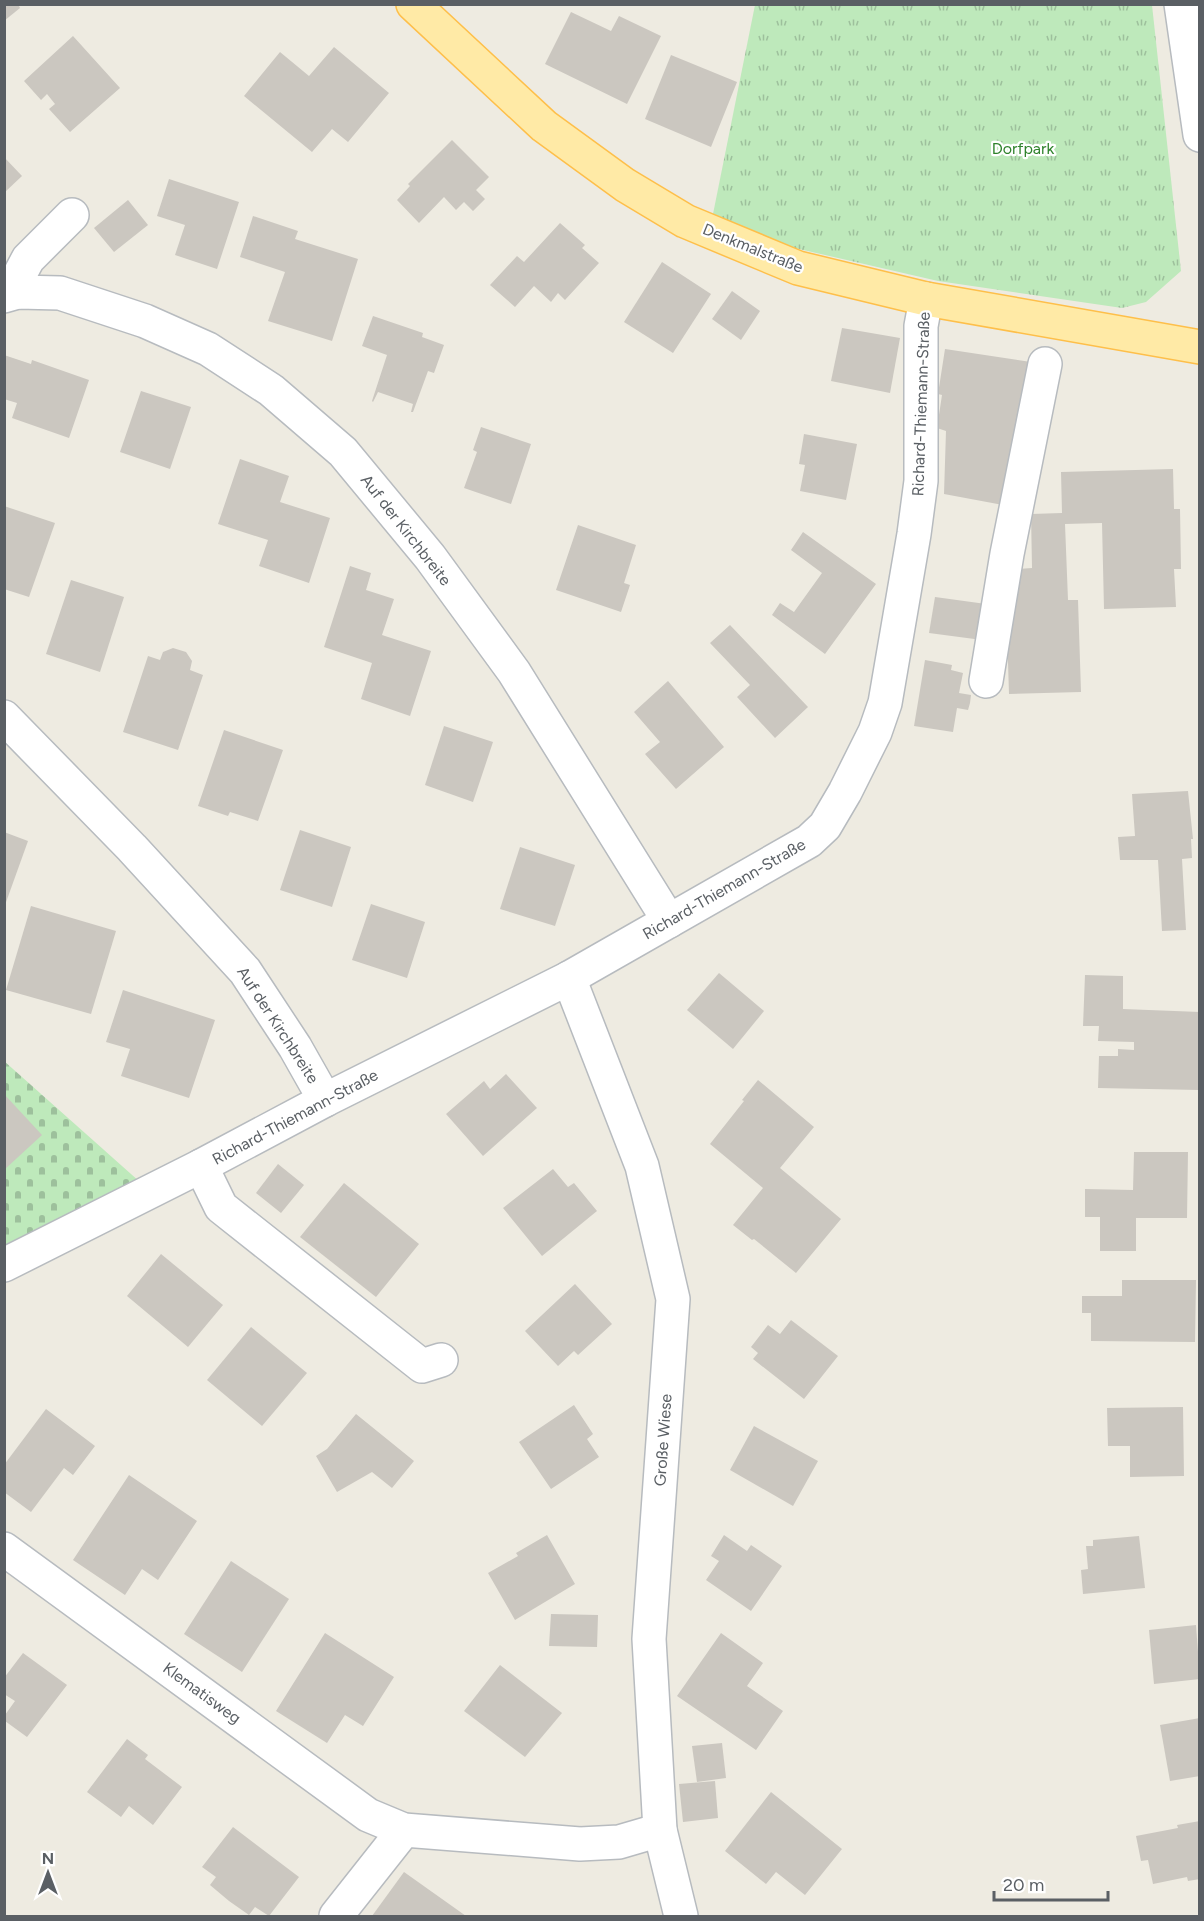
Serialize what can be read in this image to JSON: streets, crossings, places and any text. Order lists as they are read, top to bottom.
{
  "streets": {
    "main road": ["Denkmalstraße"],
    "street": [
      "Richard-Thiemann-Straße",
      "Auf der Kirchbreite",
      "Große Wiese",
      "Klematisweg"
    ]
  },
  "crossings": [
    ["Denkmalstraße", "Richard-Thiemann-Straße"],
    ["Richard-Thiemann-Straße", "Auf der Kirchbreite"],
    ["Richard-Thiemann-Straße", "Große Wiese"],
    ["Große Wiese", "Klematisweg"]
  ],
  "parks": ["Dorfpark"],
  "scale_bar": "20 m",
  "north": "top"
}
